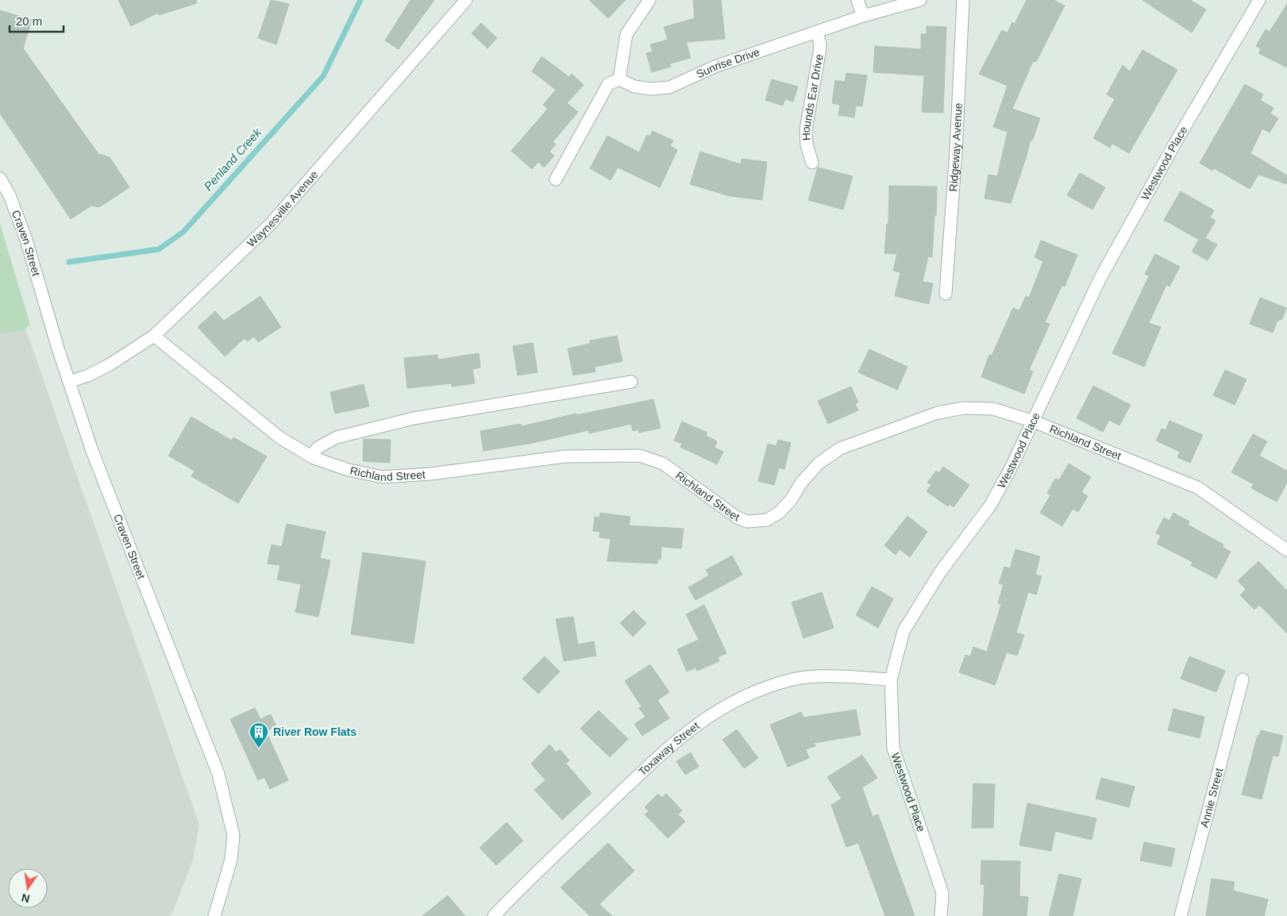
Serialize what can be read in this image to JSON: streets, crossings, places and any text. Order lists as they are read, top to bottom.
{
  "streets": {
    "street": [
      "Sunrise Drive",
      "Hounds Ear Drive",
      "Ridgeway Avenue",
      "Westwood Place",
      "Waynesville Avenue",
      "Craven Street",
      "Richland Street",
      "Toxaway Street",
      "Annie Street"
    ]
  },
  "crossings": [
    ["Sunrise Drive", "Hounds Ear Drive"],
    ["Westwood Place", "Richland Street"],
    ["Westwood Place", "Toxaway Street"],
    ["Waynesville Avenue", "Craven Street"],
    ["Waynesville Avenue", "Richland Street"]
  ],
  "water": ["Penland Creek"],
  "places": {
    "building": ["River Row Flats"]
  },
  "scale_bar": "20 m",
  "north": "bottom"
}
